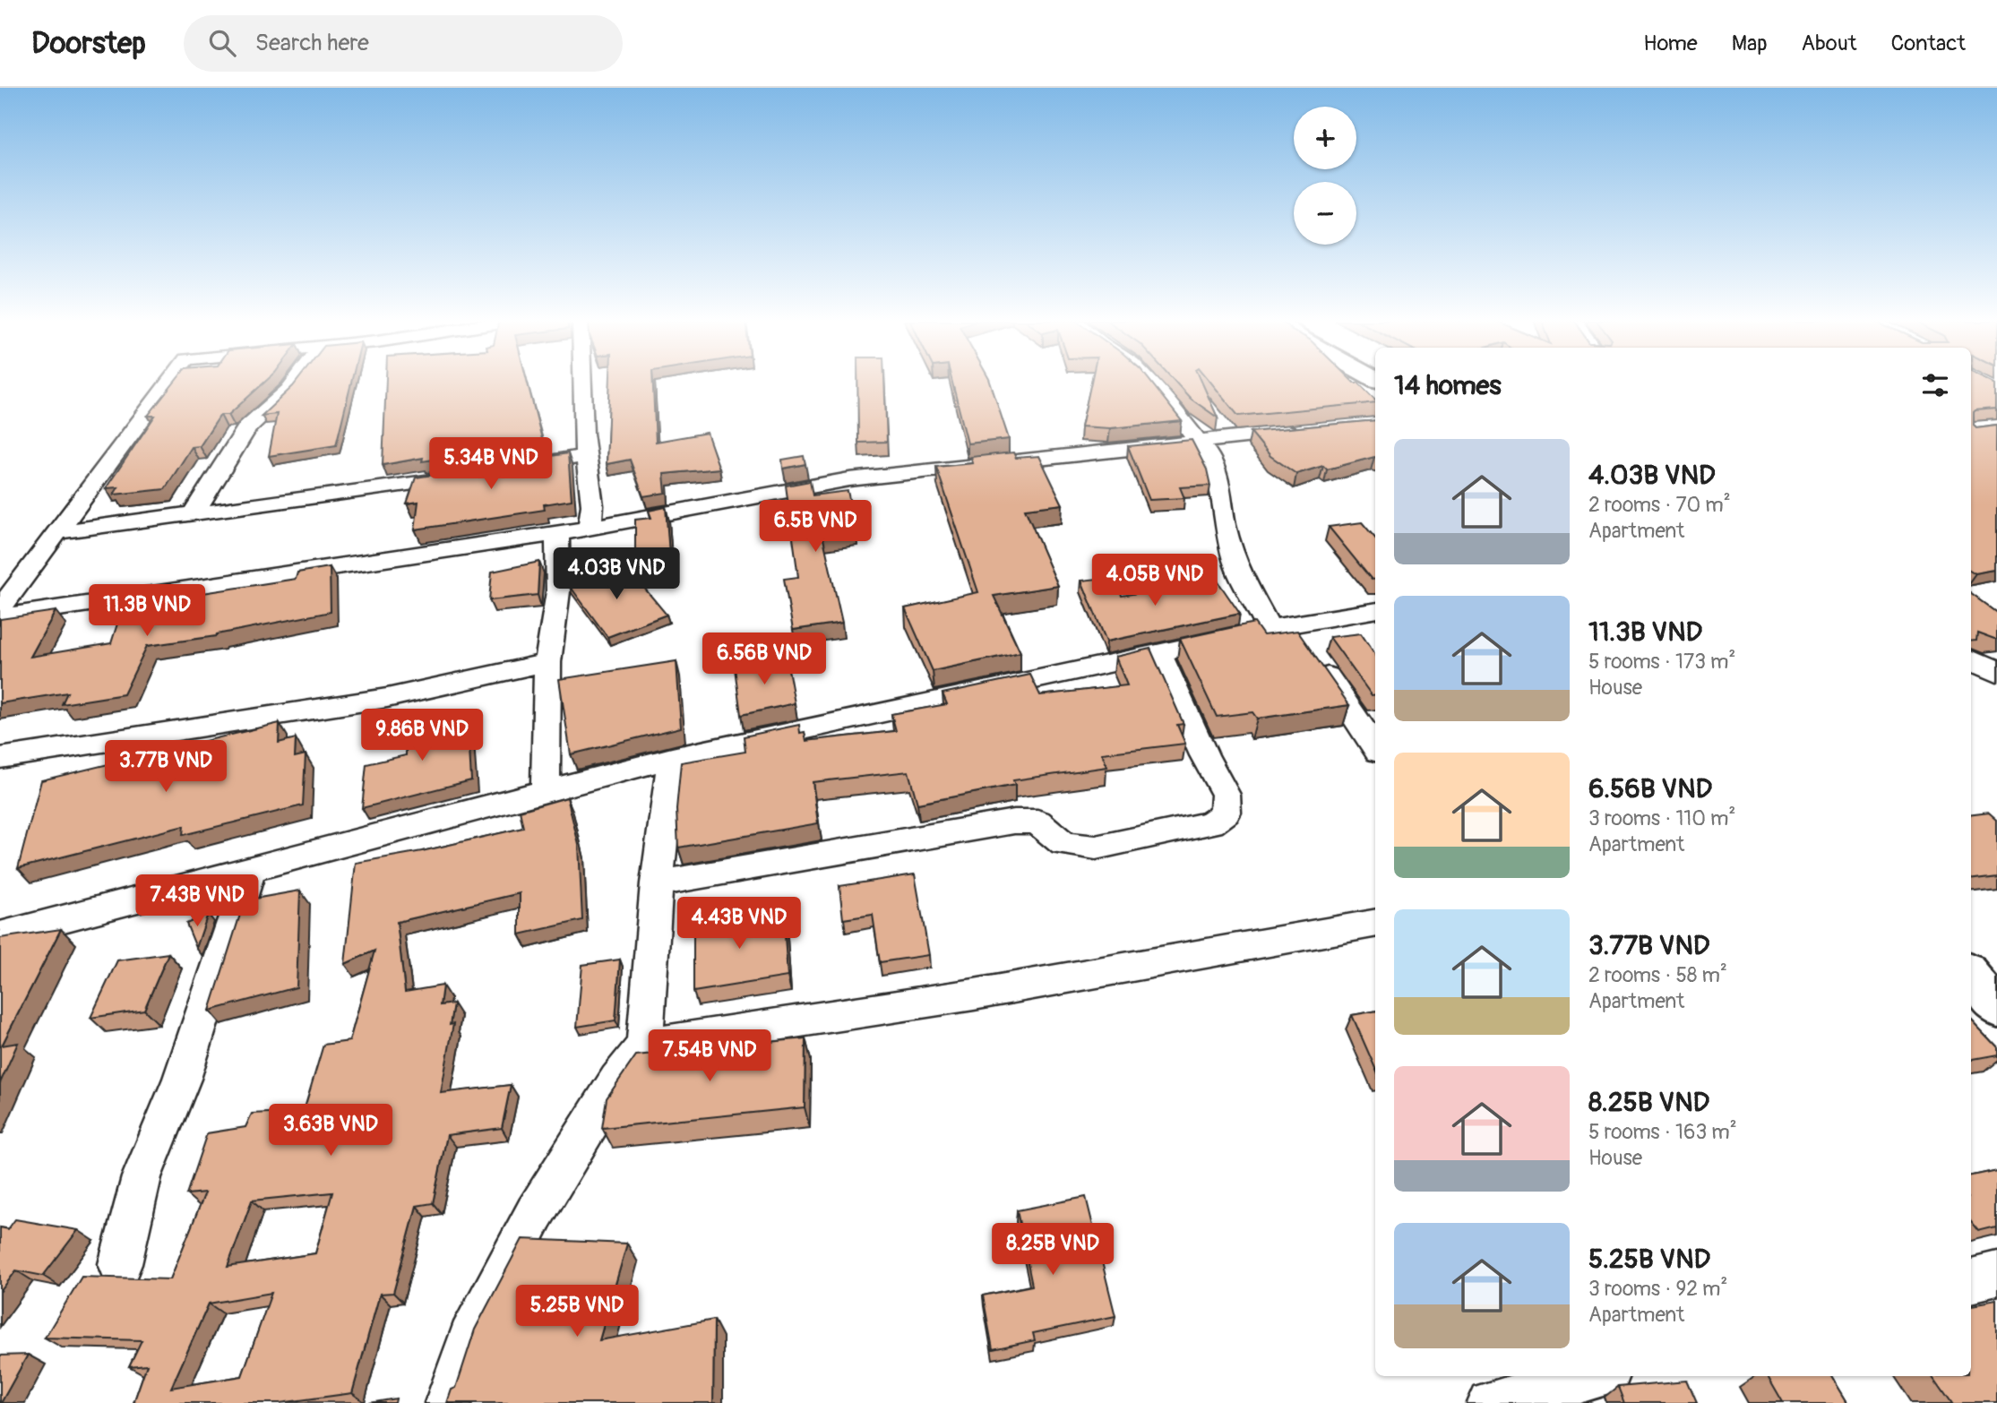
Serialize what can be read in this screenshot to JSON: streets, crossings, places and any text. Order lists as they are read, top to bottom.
{
  "page": {
    "header": "Doorstep",
    "search": "Search here",
    "nav": [
      "Home",
      "Map",
      "About",
      "Contact"
    ],
    "map_buttons": ["+", "−"],
    "heading": "14 homes",
    "list": [
      {
        "name": "4.03B VND",
        "note": "2 rooms · 70 m² · Apartment"
      },
      {
        "name": "11.3B VND",
        "note": "5 rooms · 173 m² · House"
      },
      {
        "name": "6.56B VND",
        "note": "3 rooms · 110 m² · Apartment"
      },
      {
        "name": "3.77B VND",
        "note": "2 rooms · 58 m² · Apartment"
      },
      {
        "name": "8.25B VND",
        "note": "5 rooms · 163 m² · House"
      },
      {
        "name": "5.25B VND",
        "note": "3 rooms · 92 m² · Apartment"
      }
    ],
    "price": [
      "5.34B VND",
      "6.5B VND",
      "4.03B VND",
      "4.05B VND",
      "11.3B VND",
      "6.56B VND",
      "9.86B VND",
      "3.77B VND",
      "7.43B VND",
      "4.43B VND",
      "7.54B VND",
      "3.63B VND",
      "8.25B VND",
      "5.25B VND"
    ]
  }
}
